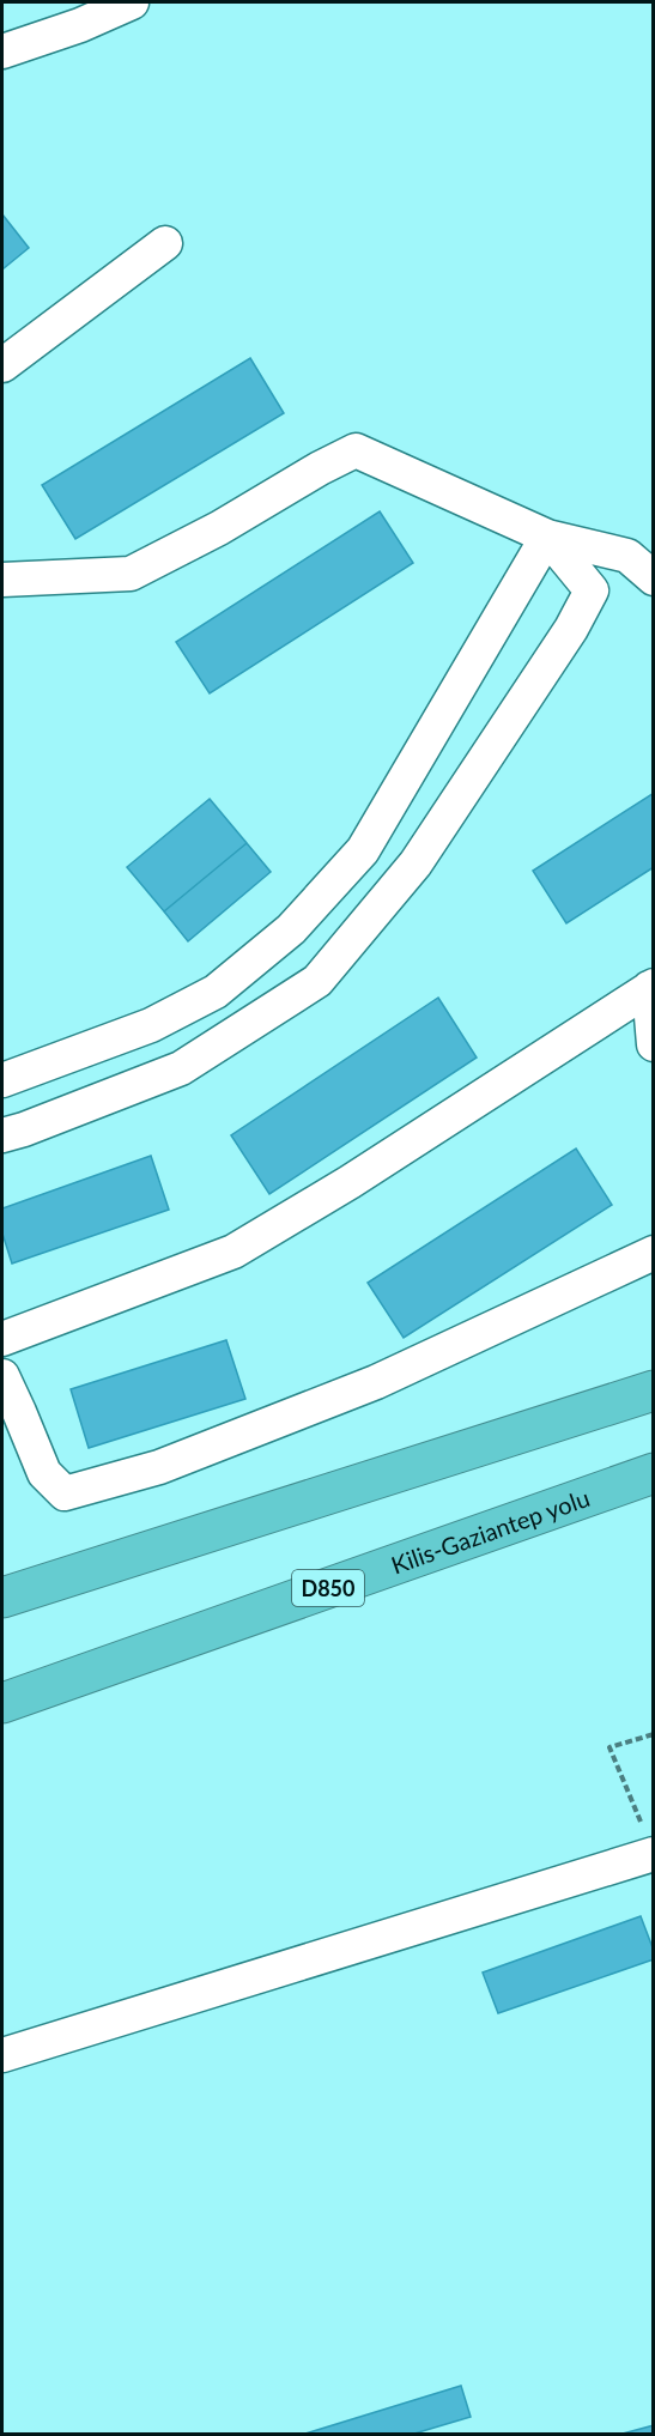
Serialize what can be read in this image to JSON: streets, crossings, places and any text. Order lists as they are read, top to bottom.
{
  "streets": {
    "highway": ["Kilis-Gaziantep yolu", "D850"]
  }
}
